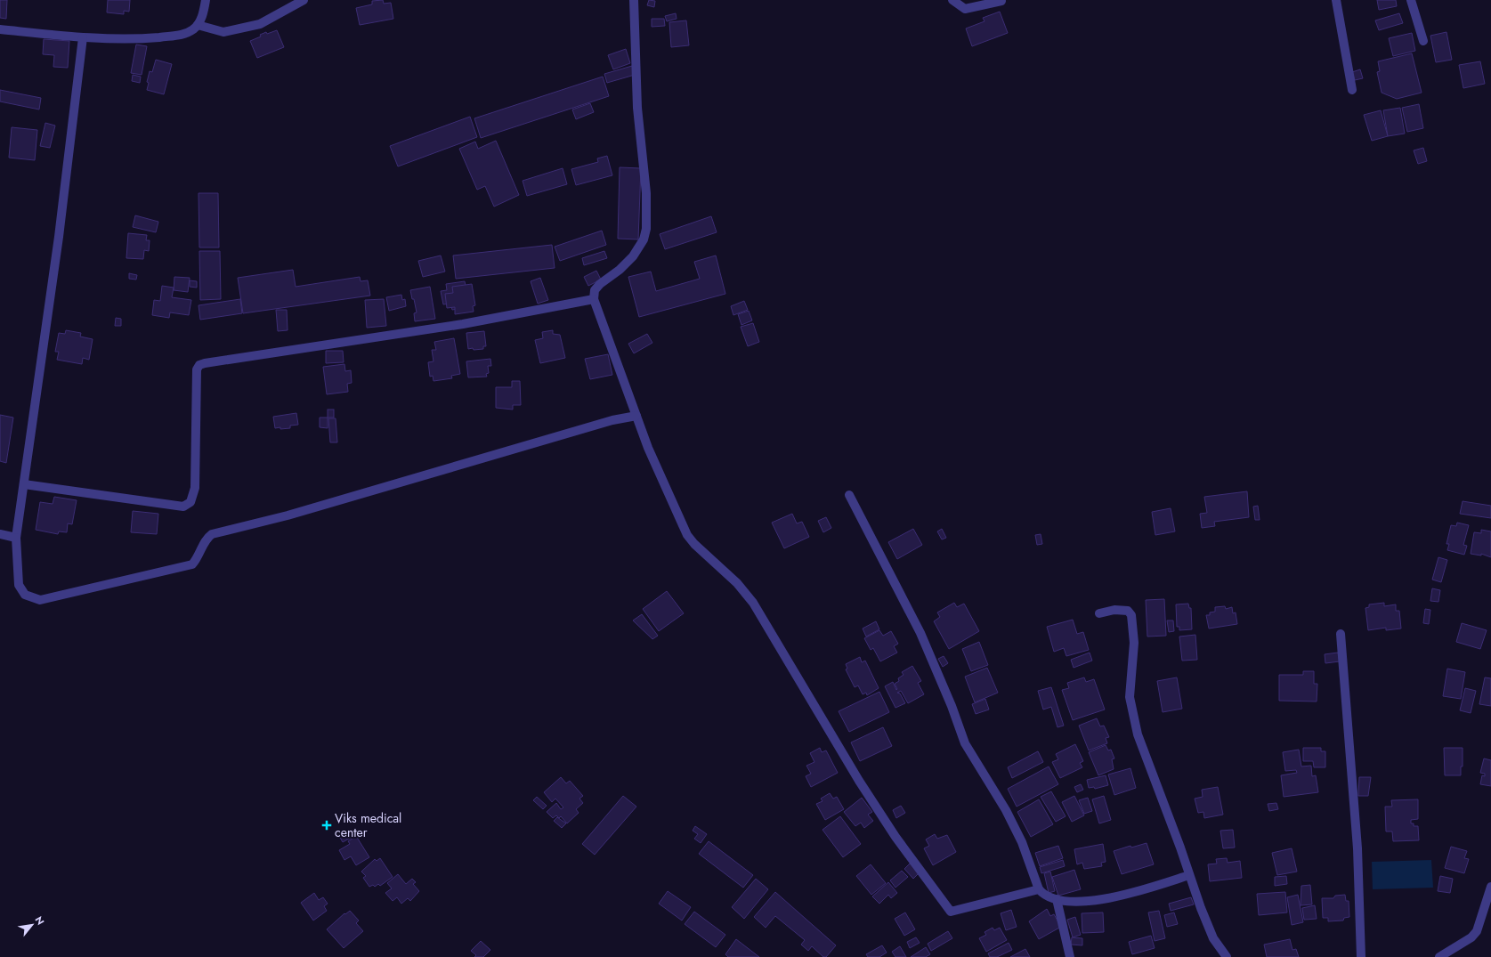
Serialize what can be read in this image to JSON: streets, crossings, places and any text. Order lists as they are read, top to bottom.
{
  "places": {
    "health": ["Viks medical center"]
  },
  "north": "top right"
}
